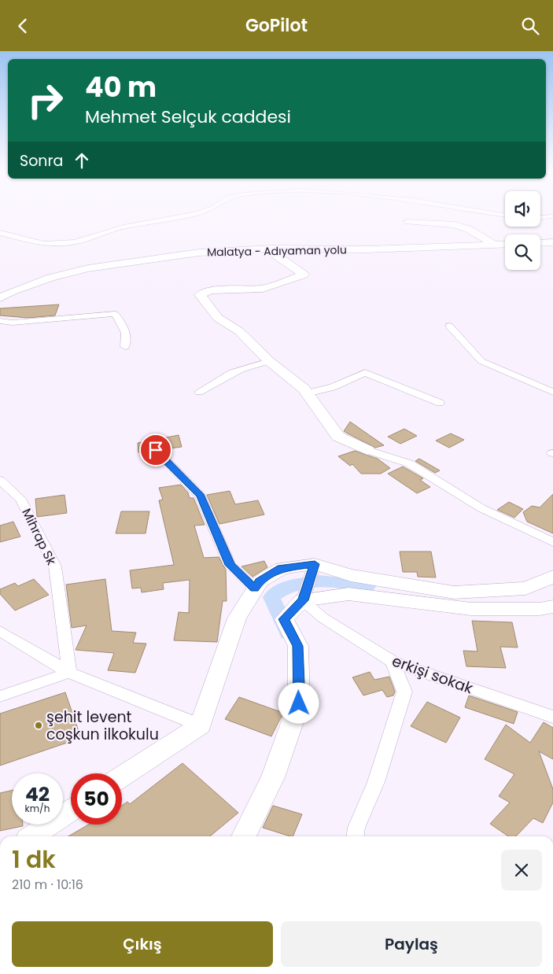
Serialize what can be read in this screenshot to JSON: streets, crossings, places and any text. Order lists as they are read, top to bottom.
{
  "streets": {
    "main road": ["Malatya - Adıyaman yolu"],
    "street": ["Mihrap Sk", "erkişi sokak"]
  },
  "places": ["şehit levent coşkun ilkokulu"],
  "page": {
    "header": "GoPilot",
    "turn": ["40 m", "Mehmet Selçuk caddesi"],
    "then": "Sonra",
    "speed": "42 km/h",
    "limit": "50",
    "heading": ["1 dk", "210 m · 10:16"],
    "buttons": ["Çıkış", "Paylaş"]
  }
}
